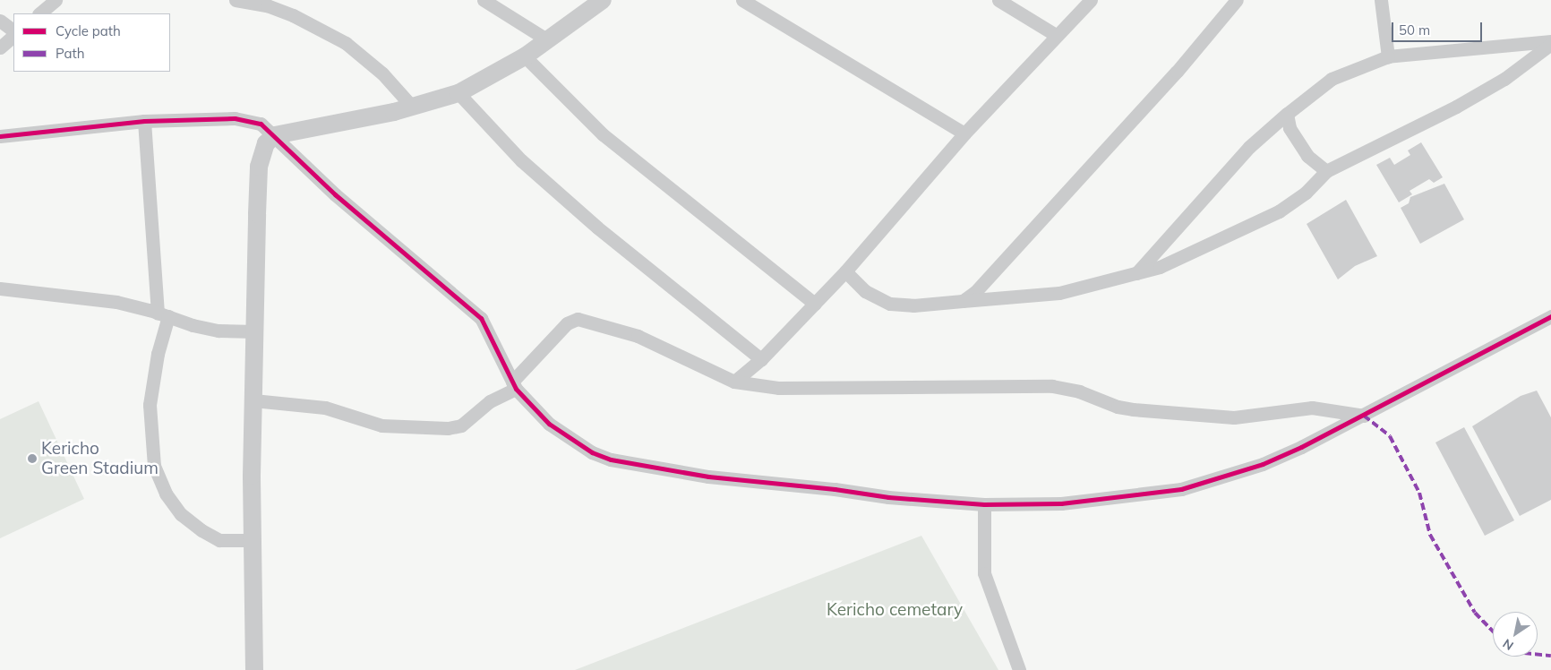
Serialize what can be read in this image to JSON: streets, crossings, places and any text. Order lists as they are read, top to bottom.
{
  "parks": ["Kericho cemetary"],
  "places": ["Kericho Green Stadium"],
  "legend": ["Cycle path", "Path"],
  "scale_bar": "50 m",
  "north": "bottom left"
}
